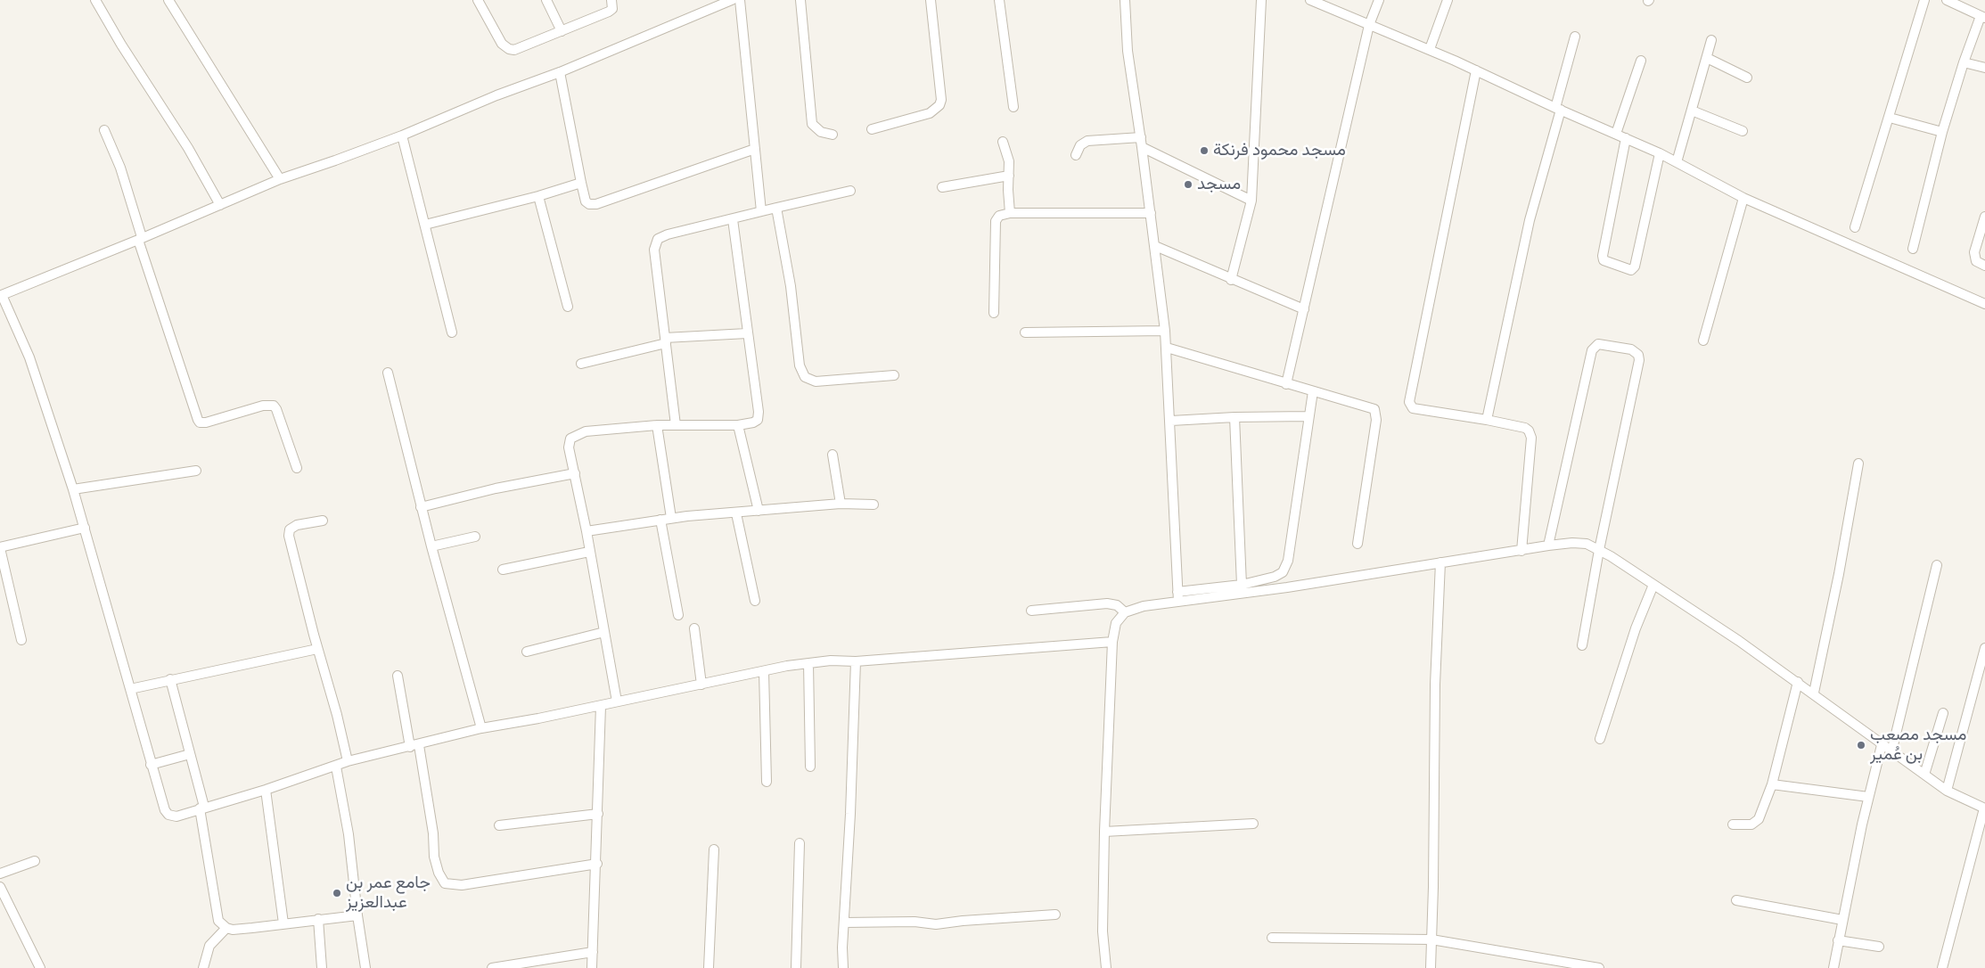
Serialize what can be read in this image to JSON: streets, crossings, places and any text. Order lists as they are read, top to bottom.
{
  "places": [
    "مسجد محمود فرنكة",
    "مسجد",
    "مسجد مصعب بن عُمير",
    "جامع عمر بن عبدالعزيز"
  ]
}
